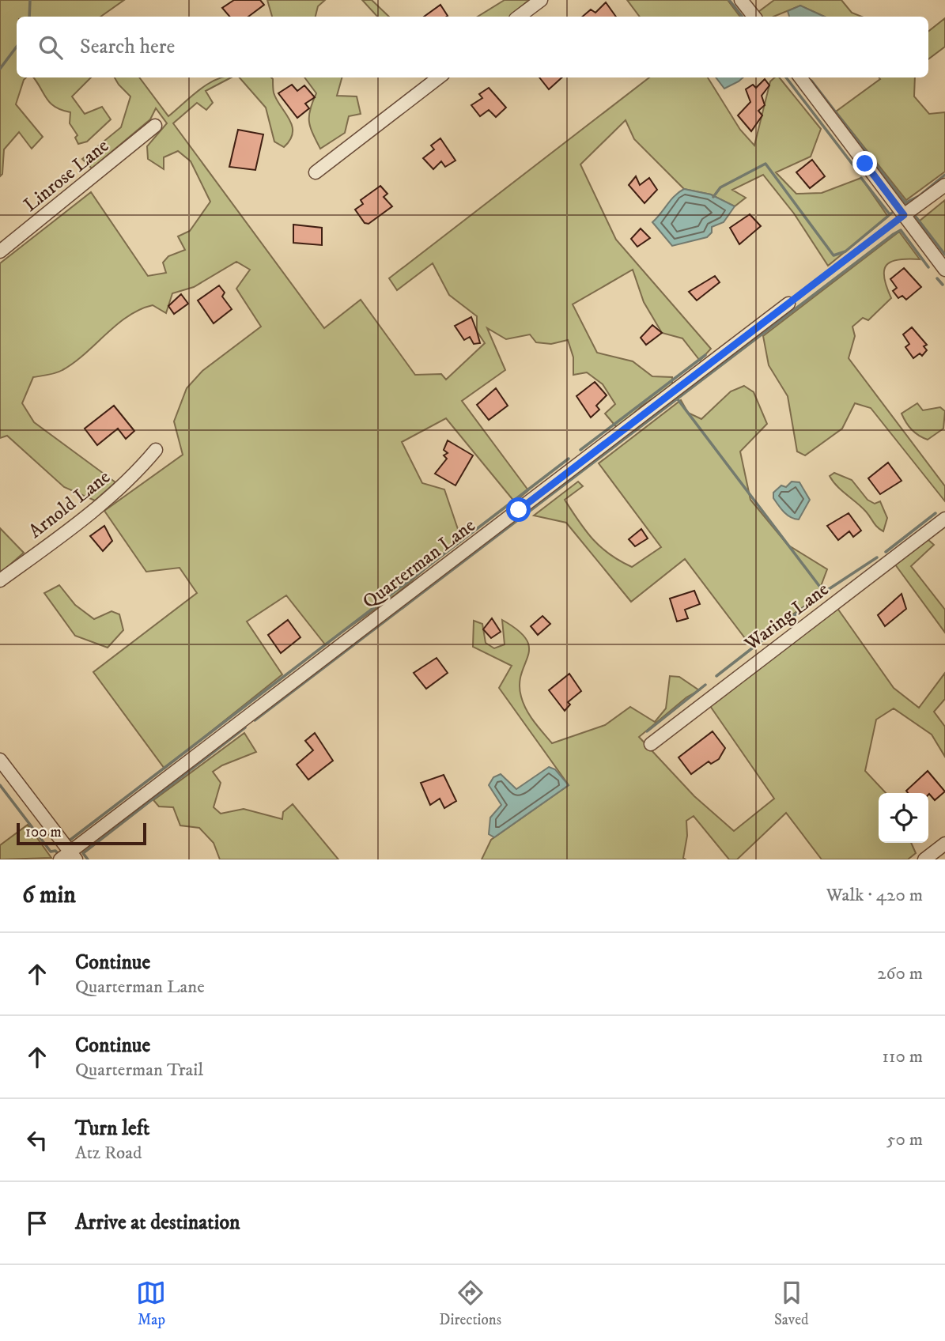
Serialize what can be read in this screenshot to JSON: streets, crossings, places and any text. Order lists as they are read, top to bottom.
{
  "streets": {
    "street": [
      "Linrose Lane",
      "Arnold Lane",
      "Quarterman Lane",
      "Waring Lane"
    ]
  },
  "scale_bar": "100 m",
  "page": {
    "search": "Search here",
    "scale": "100 m",
    "heading": ["6 min", "Walk · 420 m"],
    "list": [
      ["Continue", "Quarterman Lane", "260 m"],
      ["Continue", "Quarterman Trail", "110 m"],
      ["Turn left", "Atz Road", "50 m"],
      "Arrive at destination"
    ],
    "nav": ["Map", "Directions", "Saved"]
  }
}
